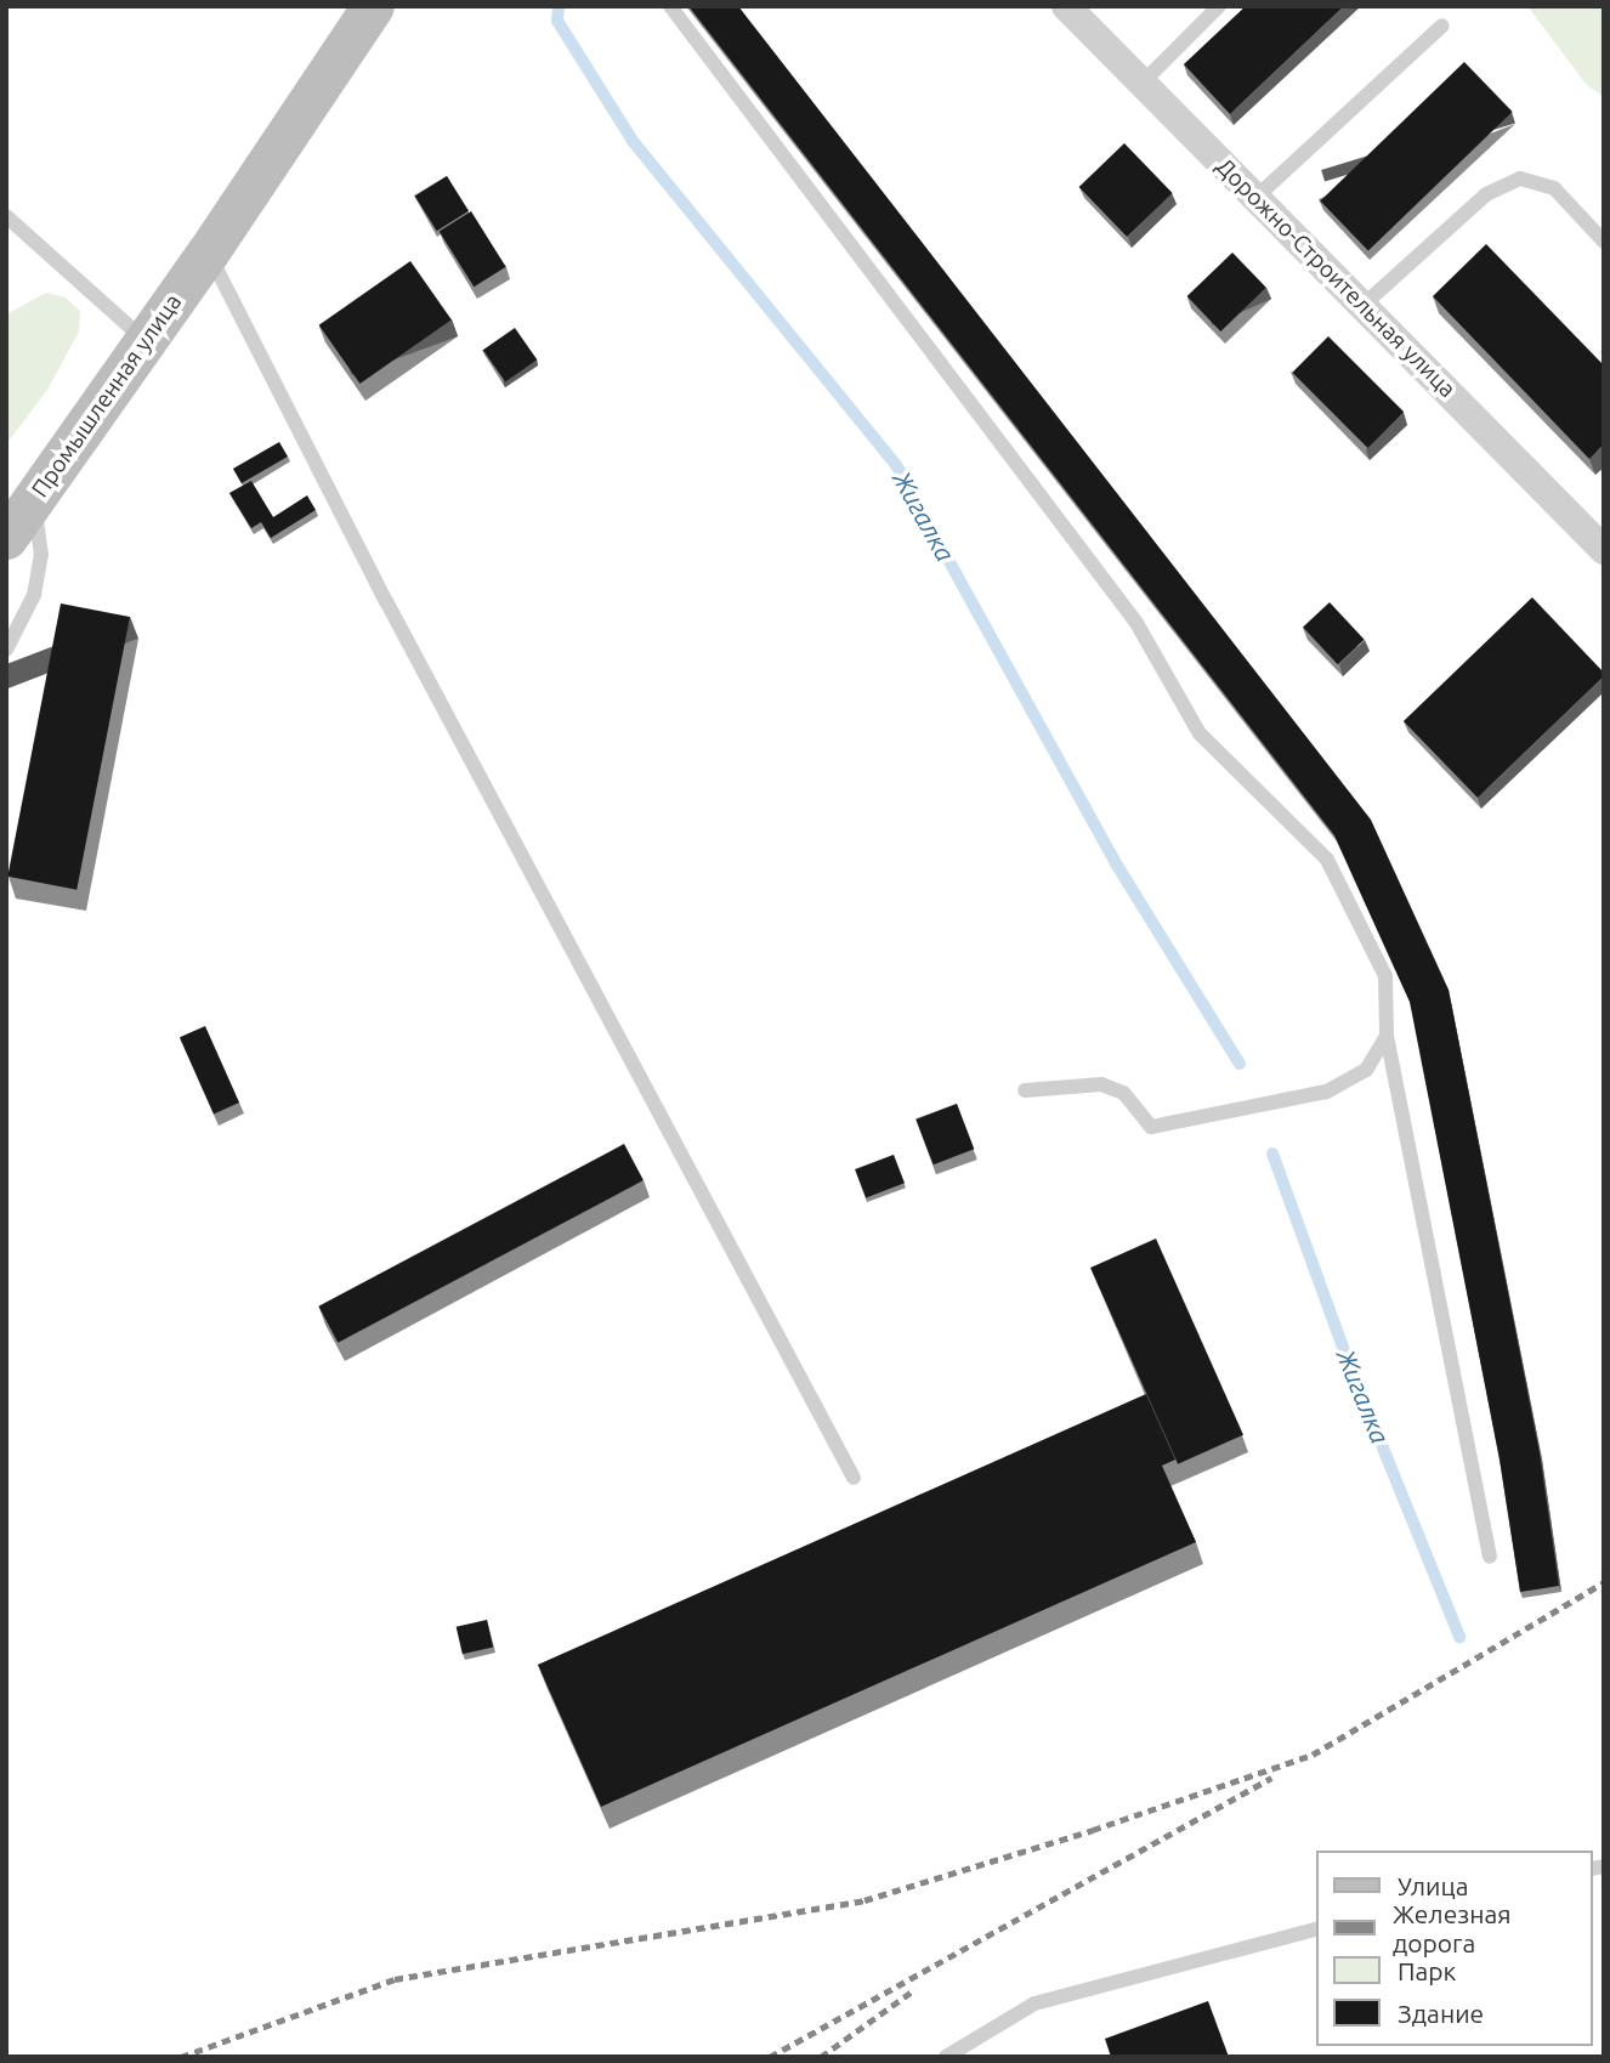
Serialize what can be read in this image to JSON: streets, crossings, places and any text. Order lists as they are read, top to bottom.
{
  "streets": {
    "street": ["Дорожно-Строительная улица", "Промышленная улица"]
  },
  "water": ["Жигалка"],
  "legend": [
    "Улица",
    "Железная дорога",
    "Парк",
    "Здание"
  ]
}
